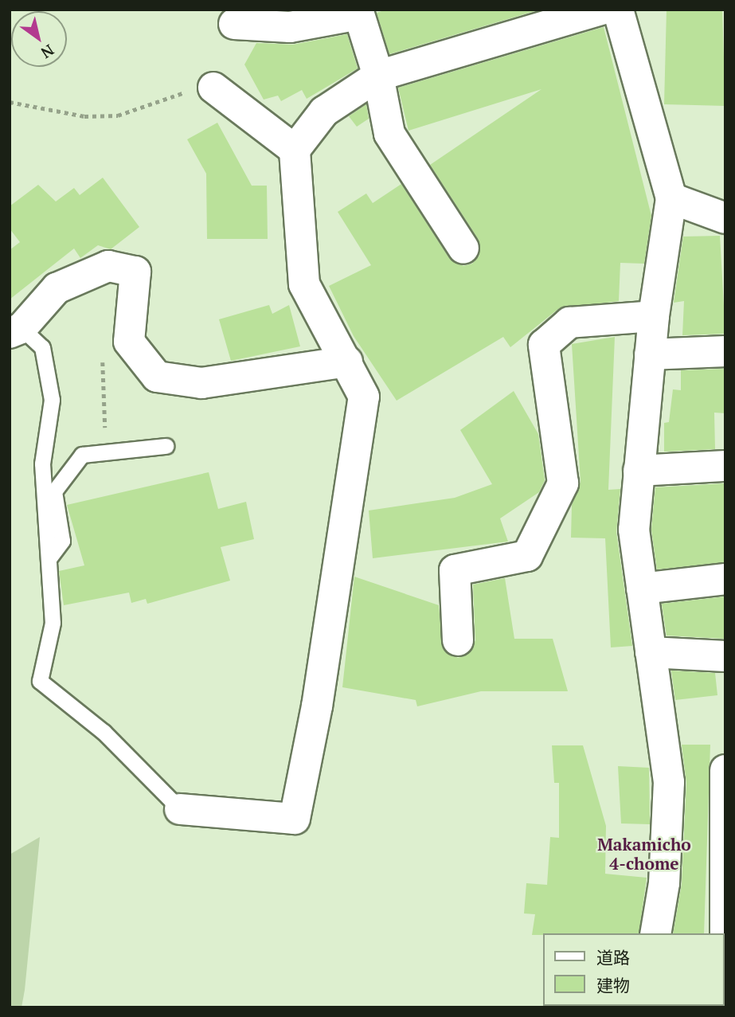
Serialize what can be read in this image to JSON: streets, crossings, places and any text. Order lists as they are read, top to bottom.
{
  "districts": ["Makamicho 4-chome"],
  "legend": ["道路", "建物"],
  "north": "bottom right"
}
